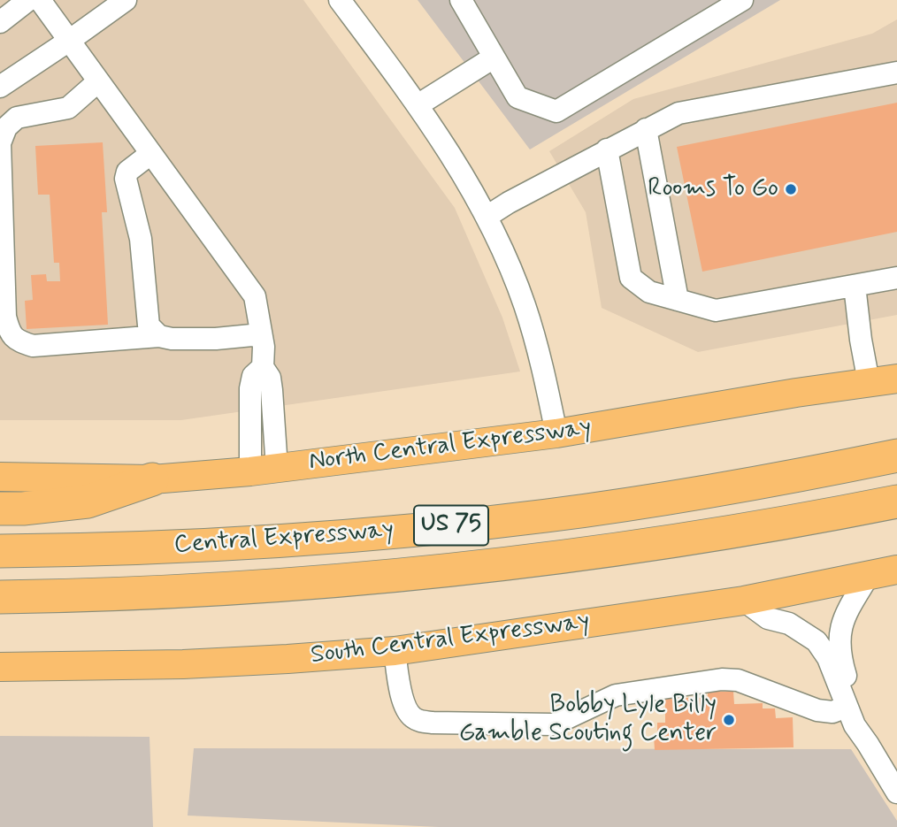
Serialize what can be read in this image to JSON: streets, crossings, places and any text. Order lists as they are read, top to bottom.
{
  "streets": {
    "highway": ["US 75", "Central Expressway"],
    "main road": ["North Central Expressway", "South Central Expressway"]
  },
  "places": ["Rooms To Go", "Bobby Lyle Billy Gamble Scouting Center"]
}
